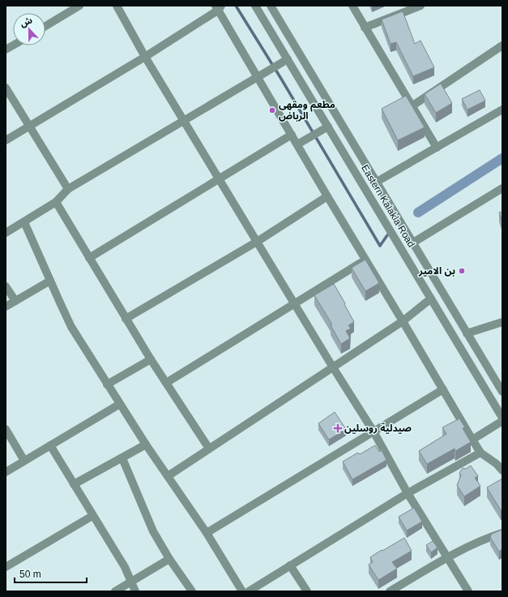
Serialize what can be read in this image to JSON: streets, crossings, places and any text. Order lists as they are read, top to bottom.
{
  "streets": {
    "street": ["Eastern Kalakla Road"]
  },
  "places": {
    "other": ["مطعم ومقهى الرباض", "بن الامير"],
    "health": ["صيدلية روسلين"]
  },
  "scale_bar": "50 m",
  "north": "top"
}
